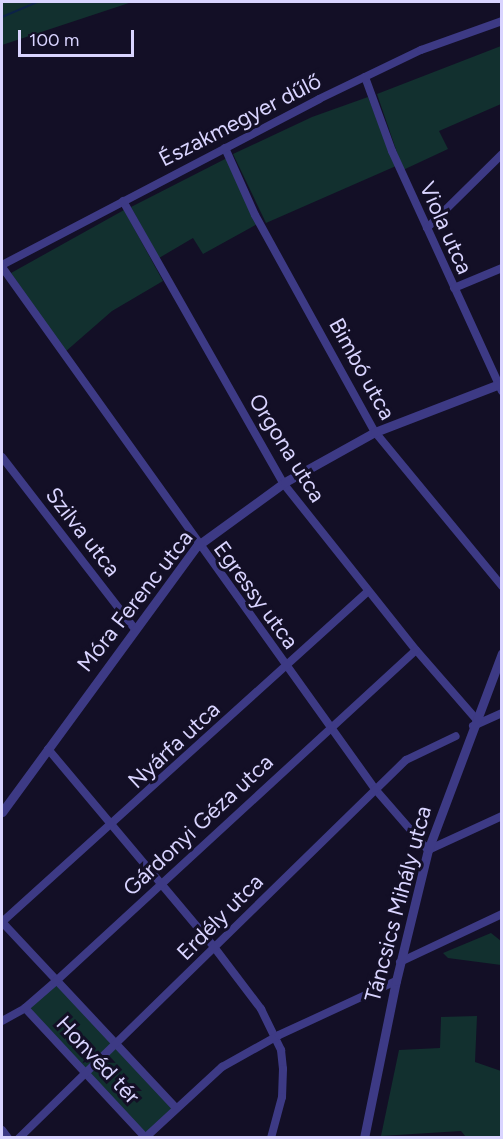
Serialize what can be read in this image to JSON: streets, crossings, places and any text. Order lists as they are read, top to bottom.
{
  "streets": {
    "street": [
      "Északmegyer dűlő",
      "Viola utca",
      "Bimbó utca",
      "Orgona utca",
      "Szilva utca",
      "Egressy utca",
      "Móra Ferenc utca",
      "Nyárfa utca",
      "Gárdonyi Géza utca",
      "Táncsics Mihály utca",
      "Erdély utca",
      "Honvéd tér"
    ]
  },
  "crossings": [
    ["Északmegyer dűlő", "Viola utca"],
    ["Északmegyer dűlő", "Bimbó utca"],
    ["Északmegyer dűlő", "Orgona utca"],
    ["Északmegyer dűlő", "Egressy utca"],
    ["Viola utca", "Móra Ferenc utca"],
    ["Bimbó utca", "Móra Ferenc utca"],
    ["Orgona utca", "Móra Ferenc utca"],
    ["Orgona utca", "Nyárfa utca"],
    ["Orgona utca", "Gárdonyi Géza utca"],
    ["Orgona utca", "Táncsics Mihály utca"],
    ["Szilva utca", "Móra Ferenc utca"],
    ["Egressy utca", "Móra Ferenc utca"],
    ["Egressy utca", "Nyárfa utca"],
    ["Egressy utca", "Gárdonyi Géza utca"],
    ["Egressy utca", "Táncsics Mihály utca"],
    ["Egressy utca", "Erdély utca"],
    ["Nyárfa utca", "Honvéd tér"],
    ["Gárdonyi Géza utca", "Honvéd tér"],
    ["Erdély utca", "Honvéd tér"]
  ],
  "scale_bar": "100 m"
}
